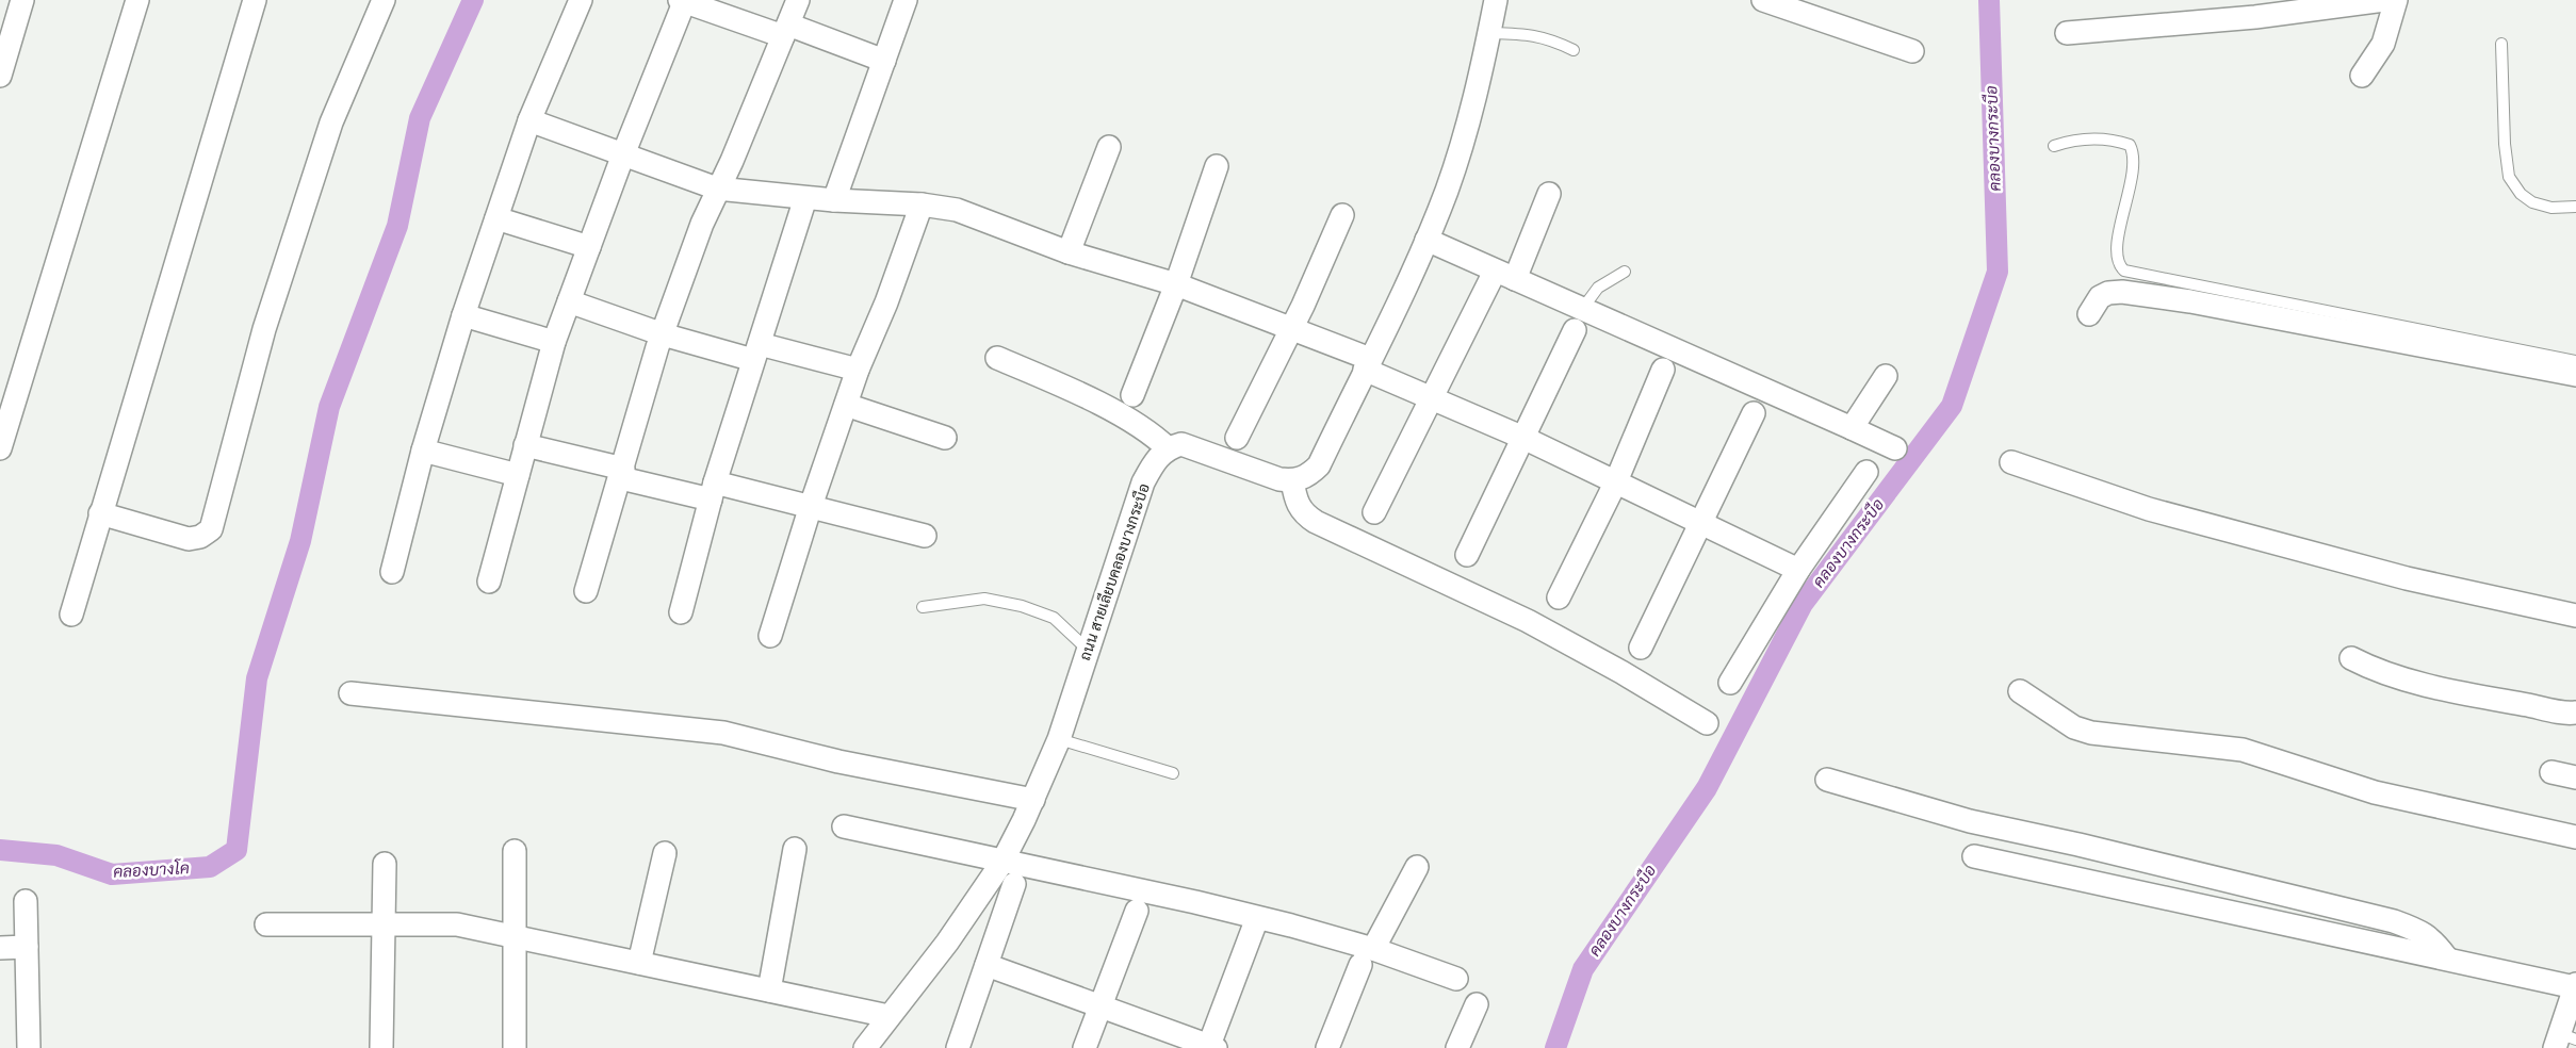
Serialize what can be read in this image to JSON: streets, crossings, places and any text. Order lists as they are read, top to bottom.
{
  "streets": {
    "street": ["ถนน สายเลียบคลองบางกระบือ"]
  },
  "water": ["คลองบางกระบือ", "คลองบางโค"]
}
